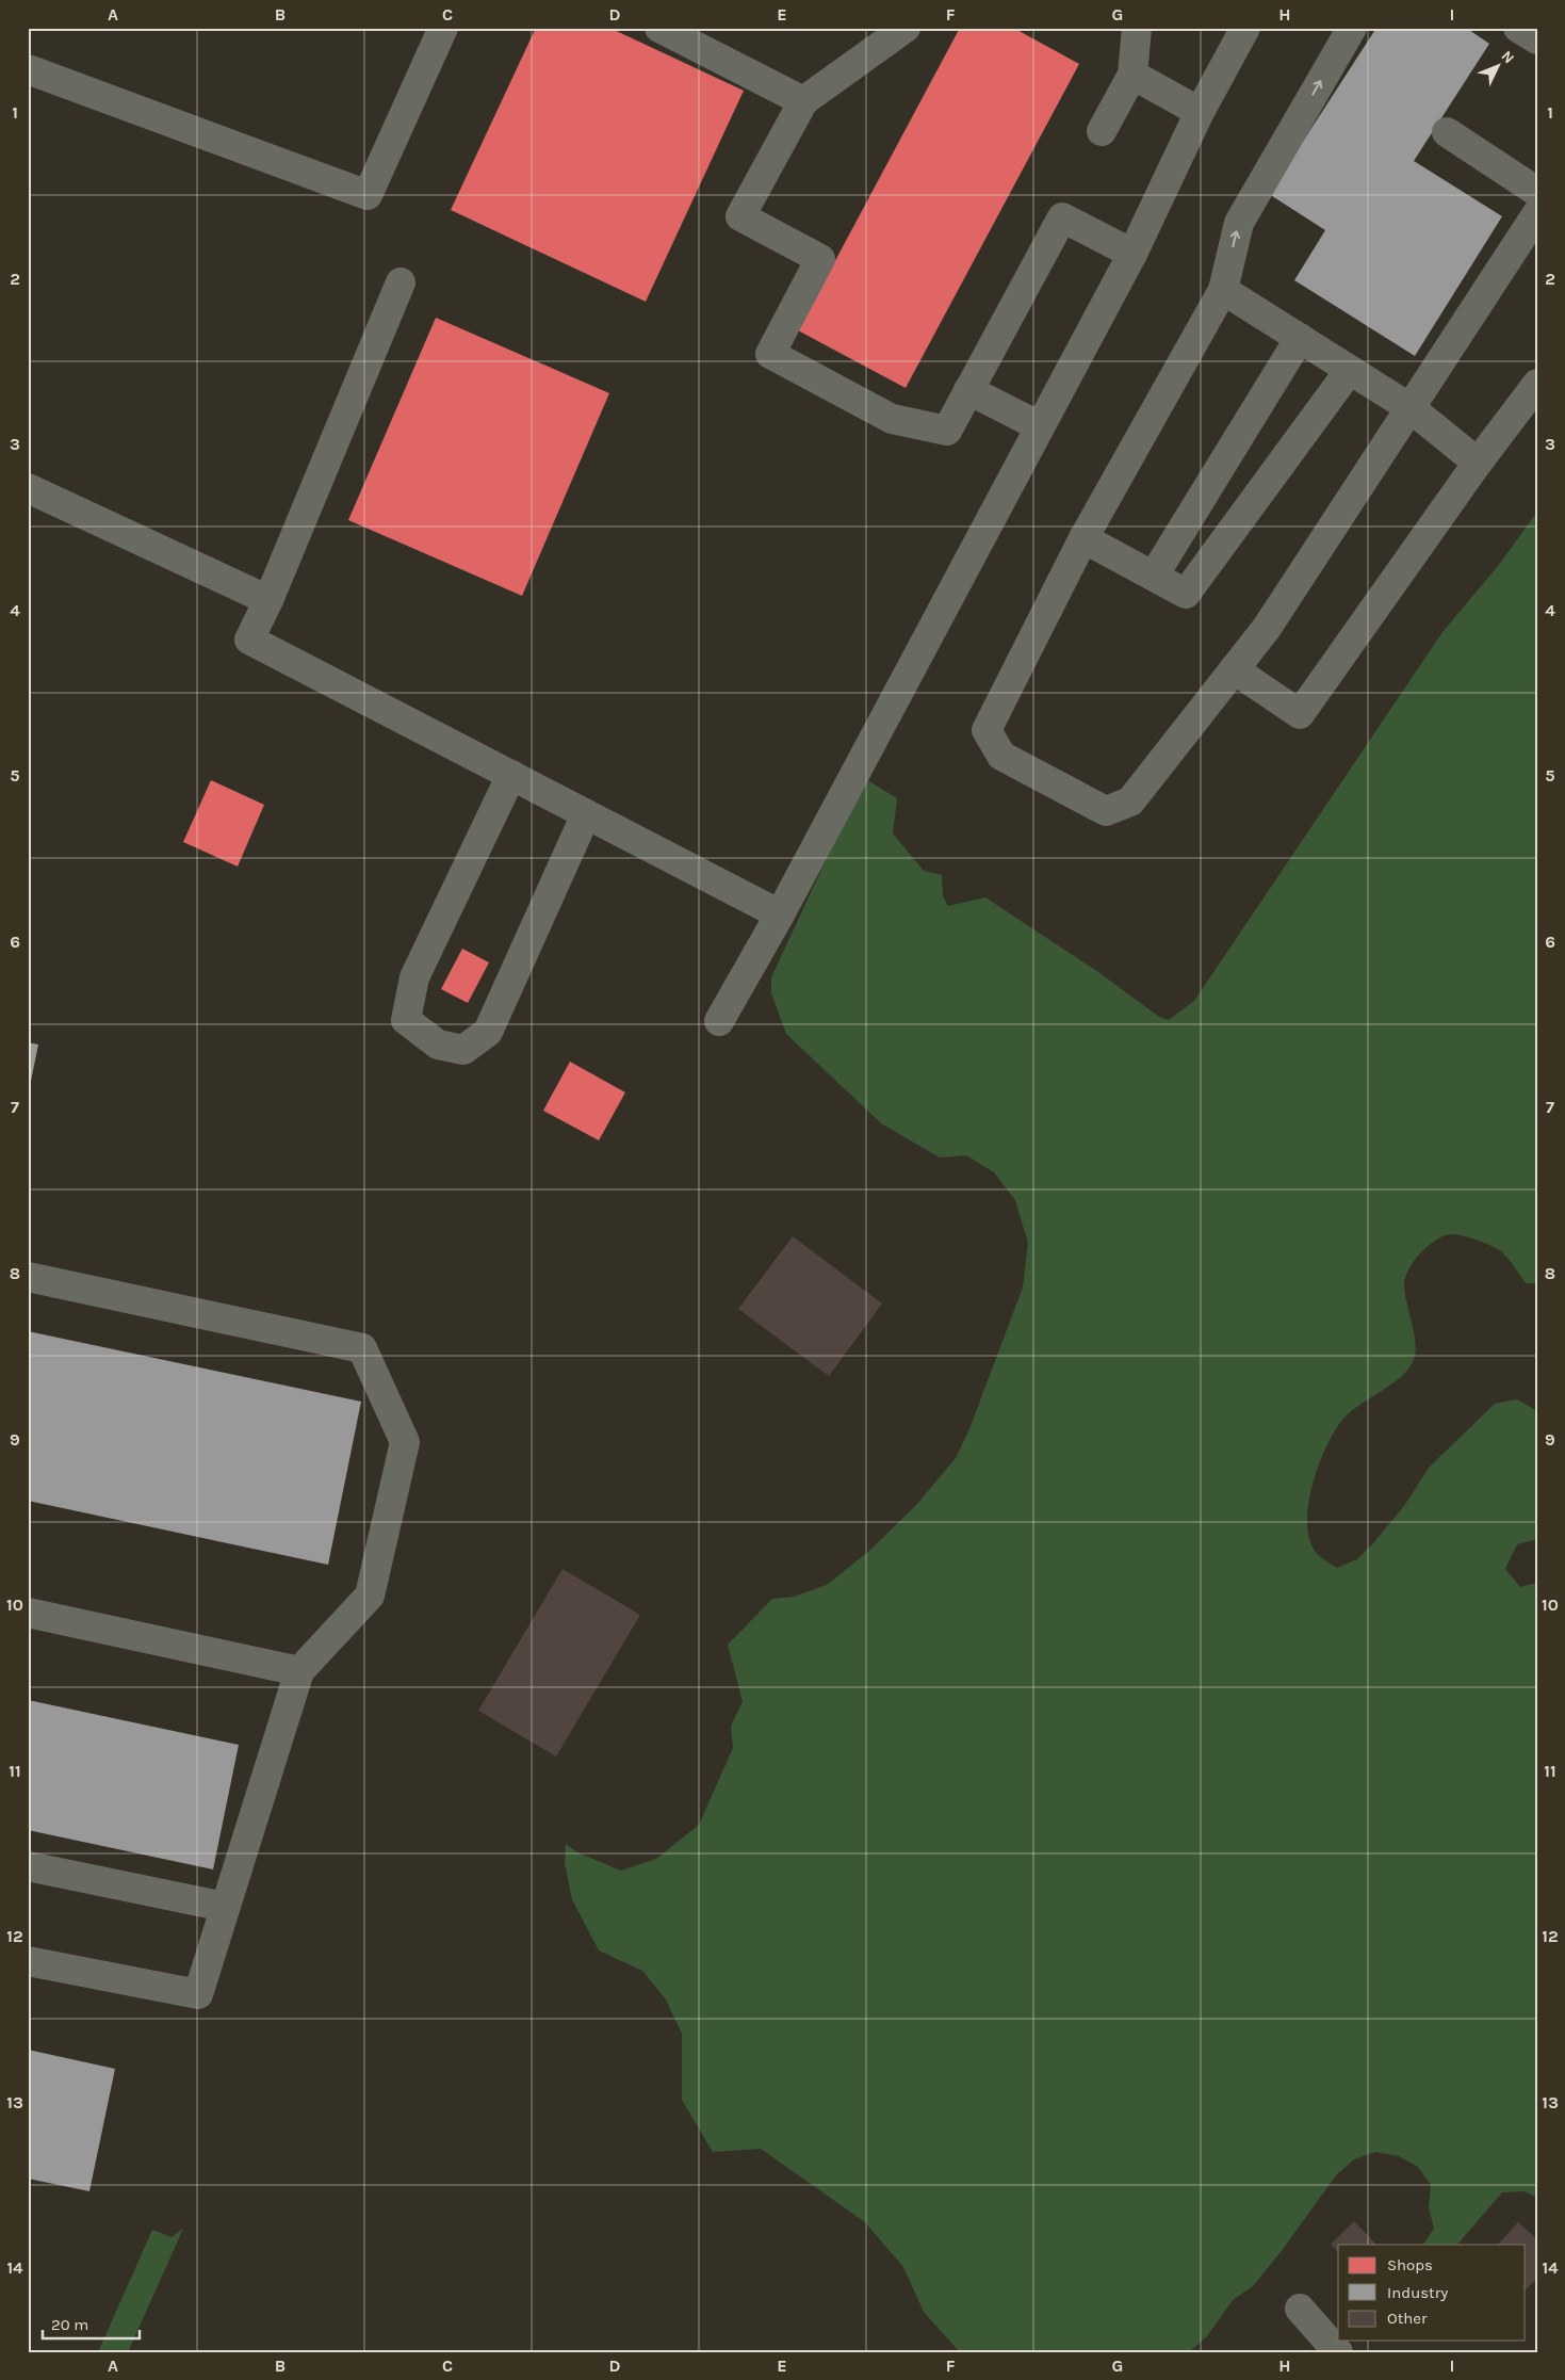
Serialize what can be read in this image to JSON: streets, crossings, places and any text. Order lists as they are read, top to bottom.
{
  "legend": ["Shops", "Industry", "Other"],
  "scale_bar": "20 m",
  "north": "top right",
  "grid": {
    "columns": [
      "A",
      "B",
      "C",
      "D",
      "E",
      "F",
      "G",
      "H",
      "I"
    ],
    "rows": [
      "1",
      "2",
      "3",
      "4",
      "5",
      "6",
      "7",
      "8",
      "9",
      "10",
      "11",
      "12",
      "13",
      "14"
    ]
  }
}
